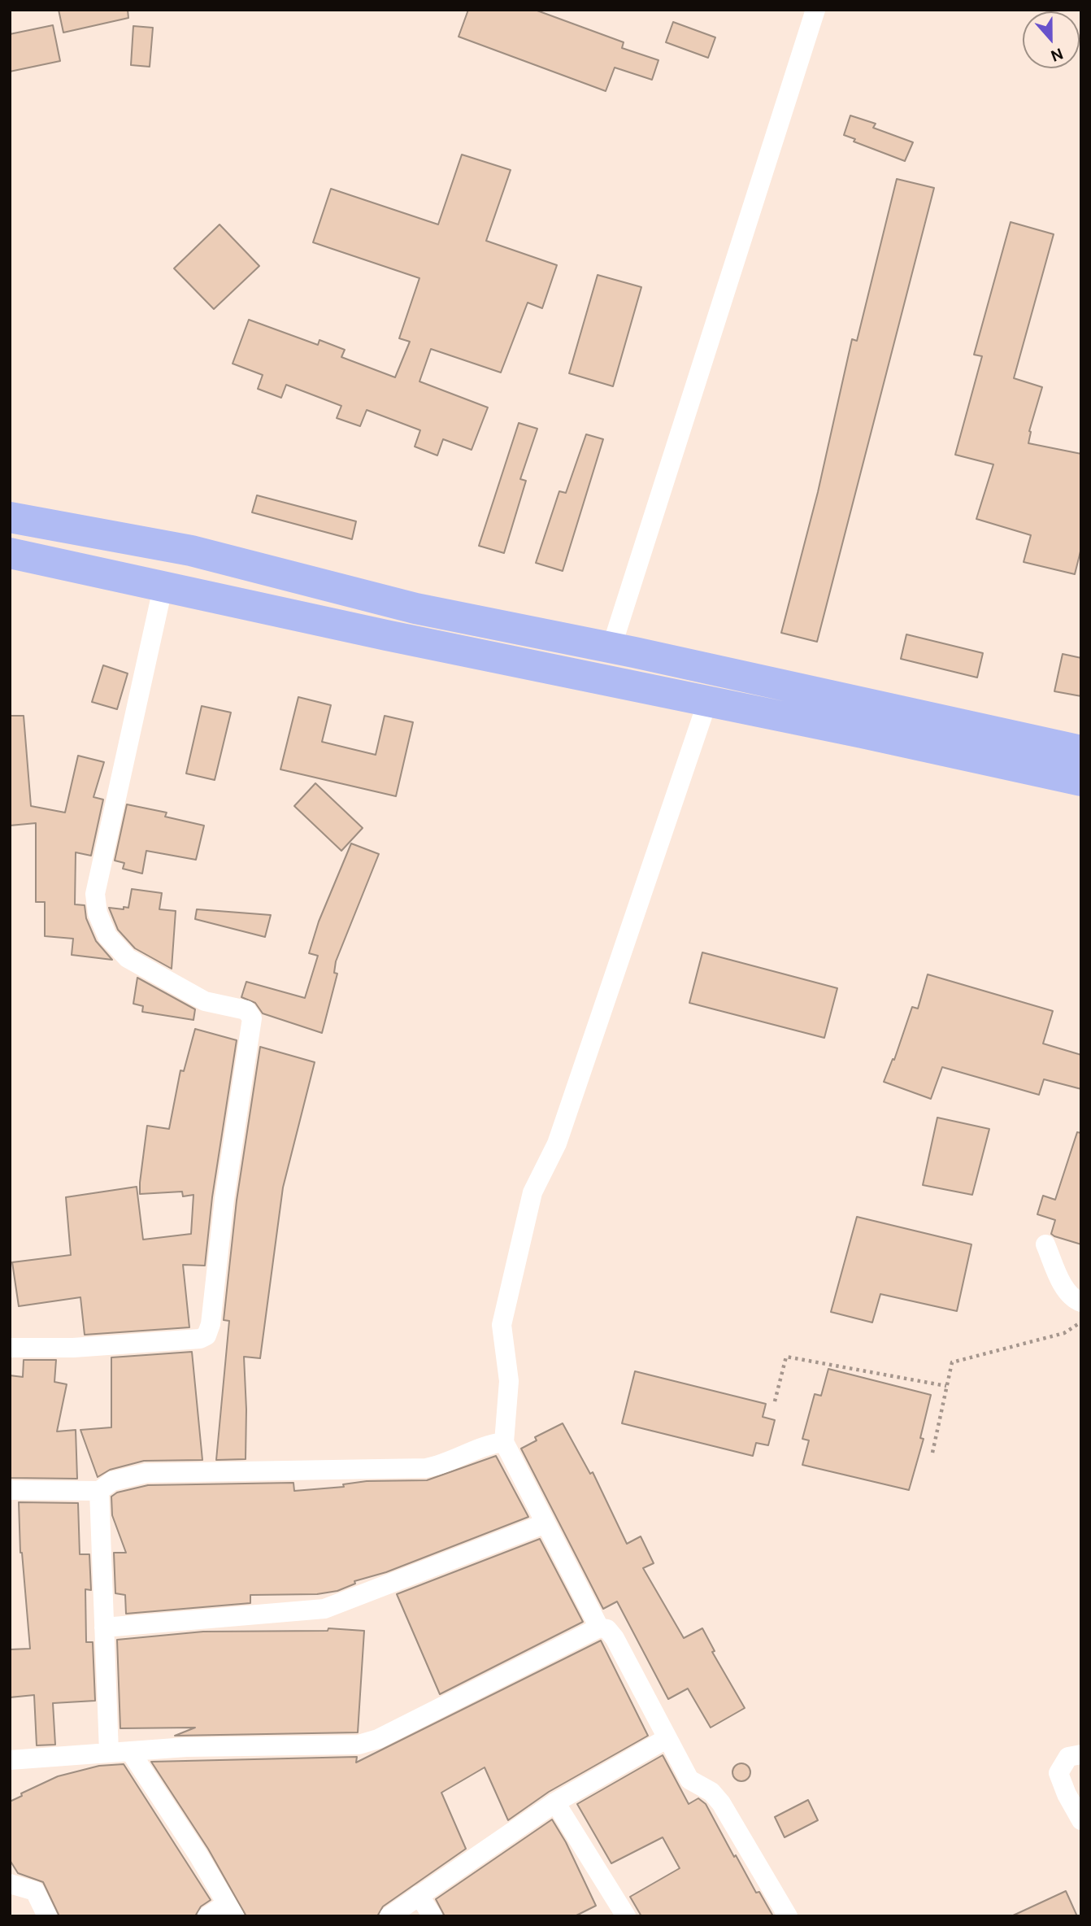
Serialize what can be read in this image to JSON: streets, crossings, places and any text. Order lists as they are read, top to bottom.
{
  "north": "bottom"
}
